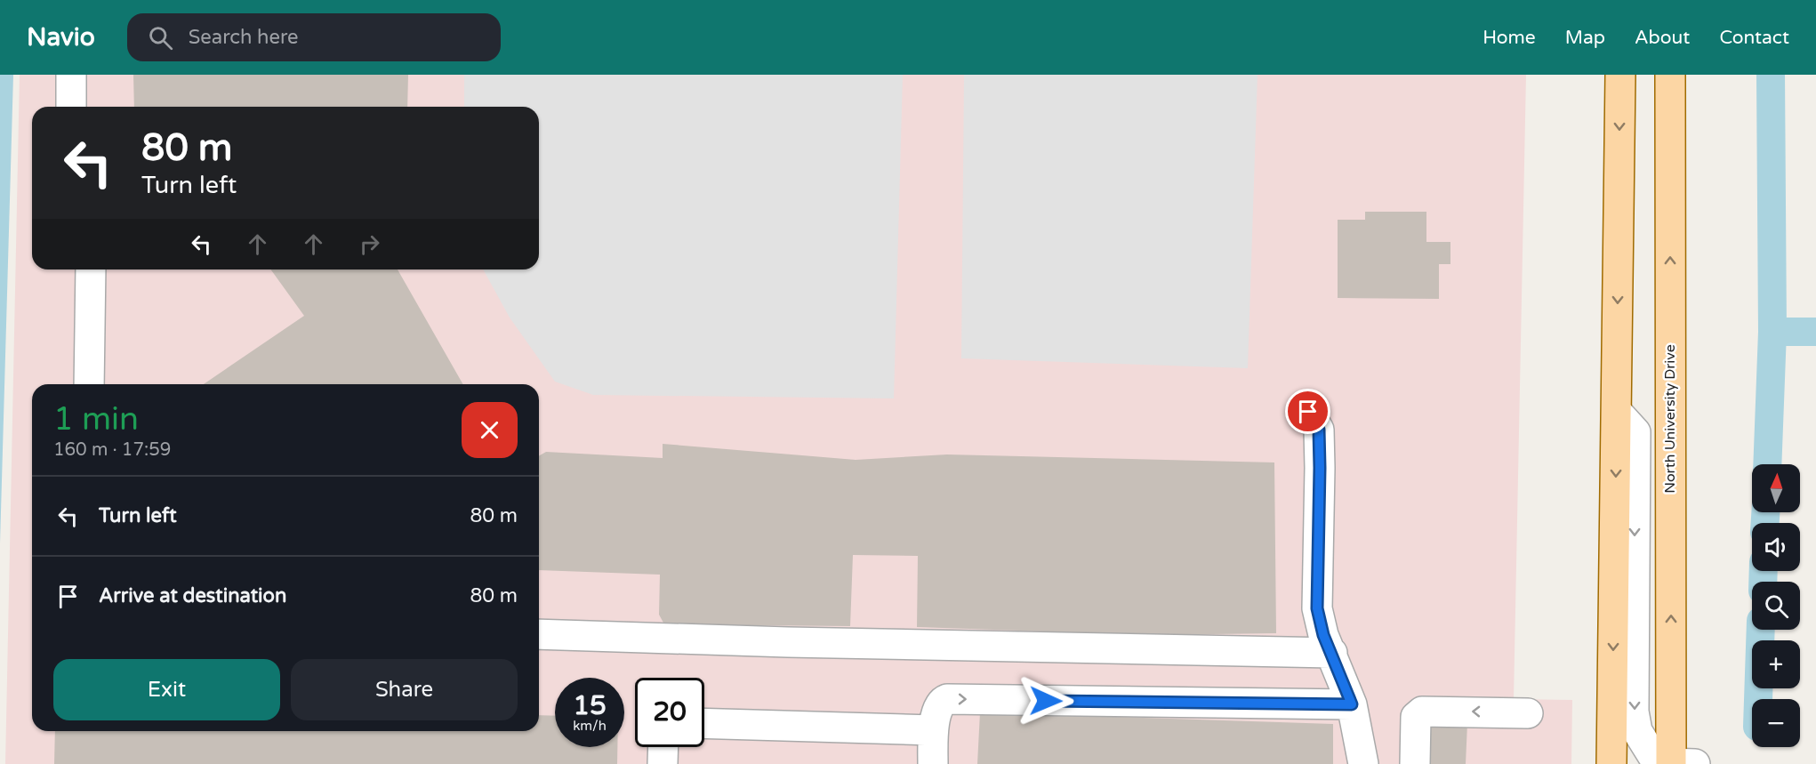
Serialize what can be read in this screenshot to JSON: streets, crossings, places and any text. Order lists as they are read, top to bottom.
{
  "streets": {
    "main road": ["North University Drive"]
  },
  "north": "top",
  "page": {
    "header": "Navio",
    "search": "Search here",
    "nav": [
      "Home",
      "Map",
      "About",
      "Contact"
    ],
    "turn": ["80 m", "Turn left"],
    "heading": ["1 min", "160 m · 17:59"],
    "map_buttons": ["+", "−"],
    "list": [
      {
        "name": "Turn left",
        "value": "80 m"
      },
      {
        "name": "Arrive at destination",
        "value": "80 m"
      }
    ],
    "buttons": ["Exit", "Share"],
    "speed": "15 km/h",
    "limit": "20"
  }
}
